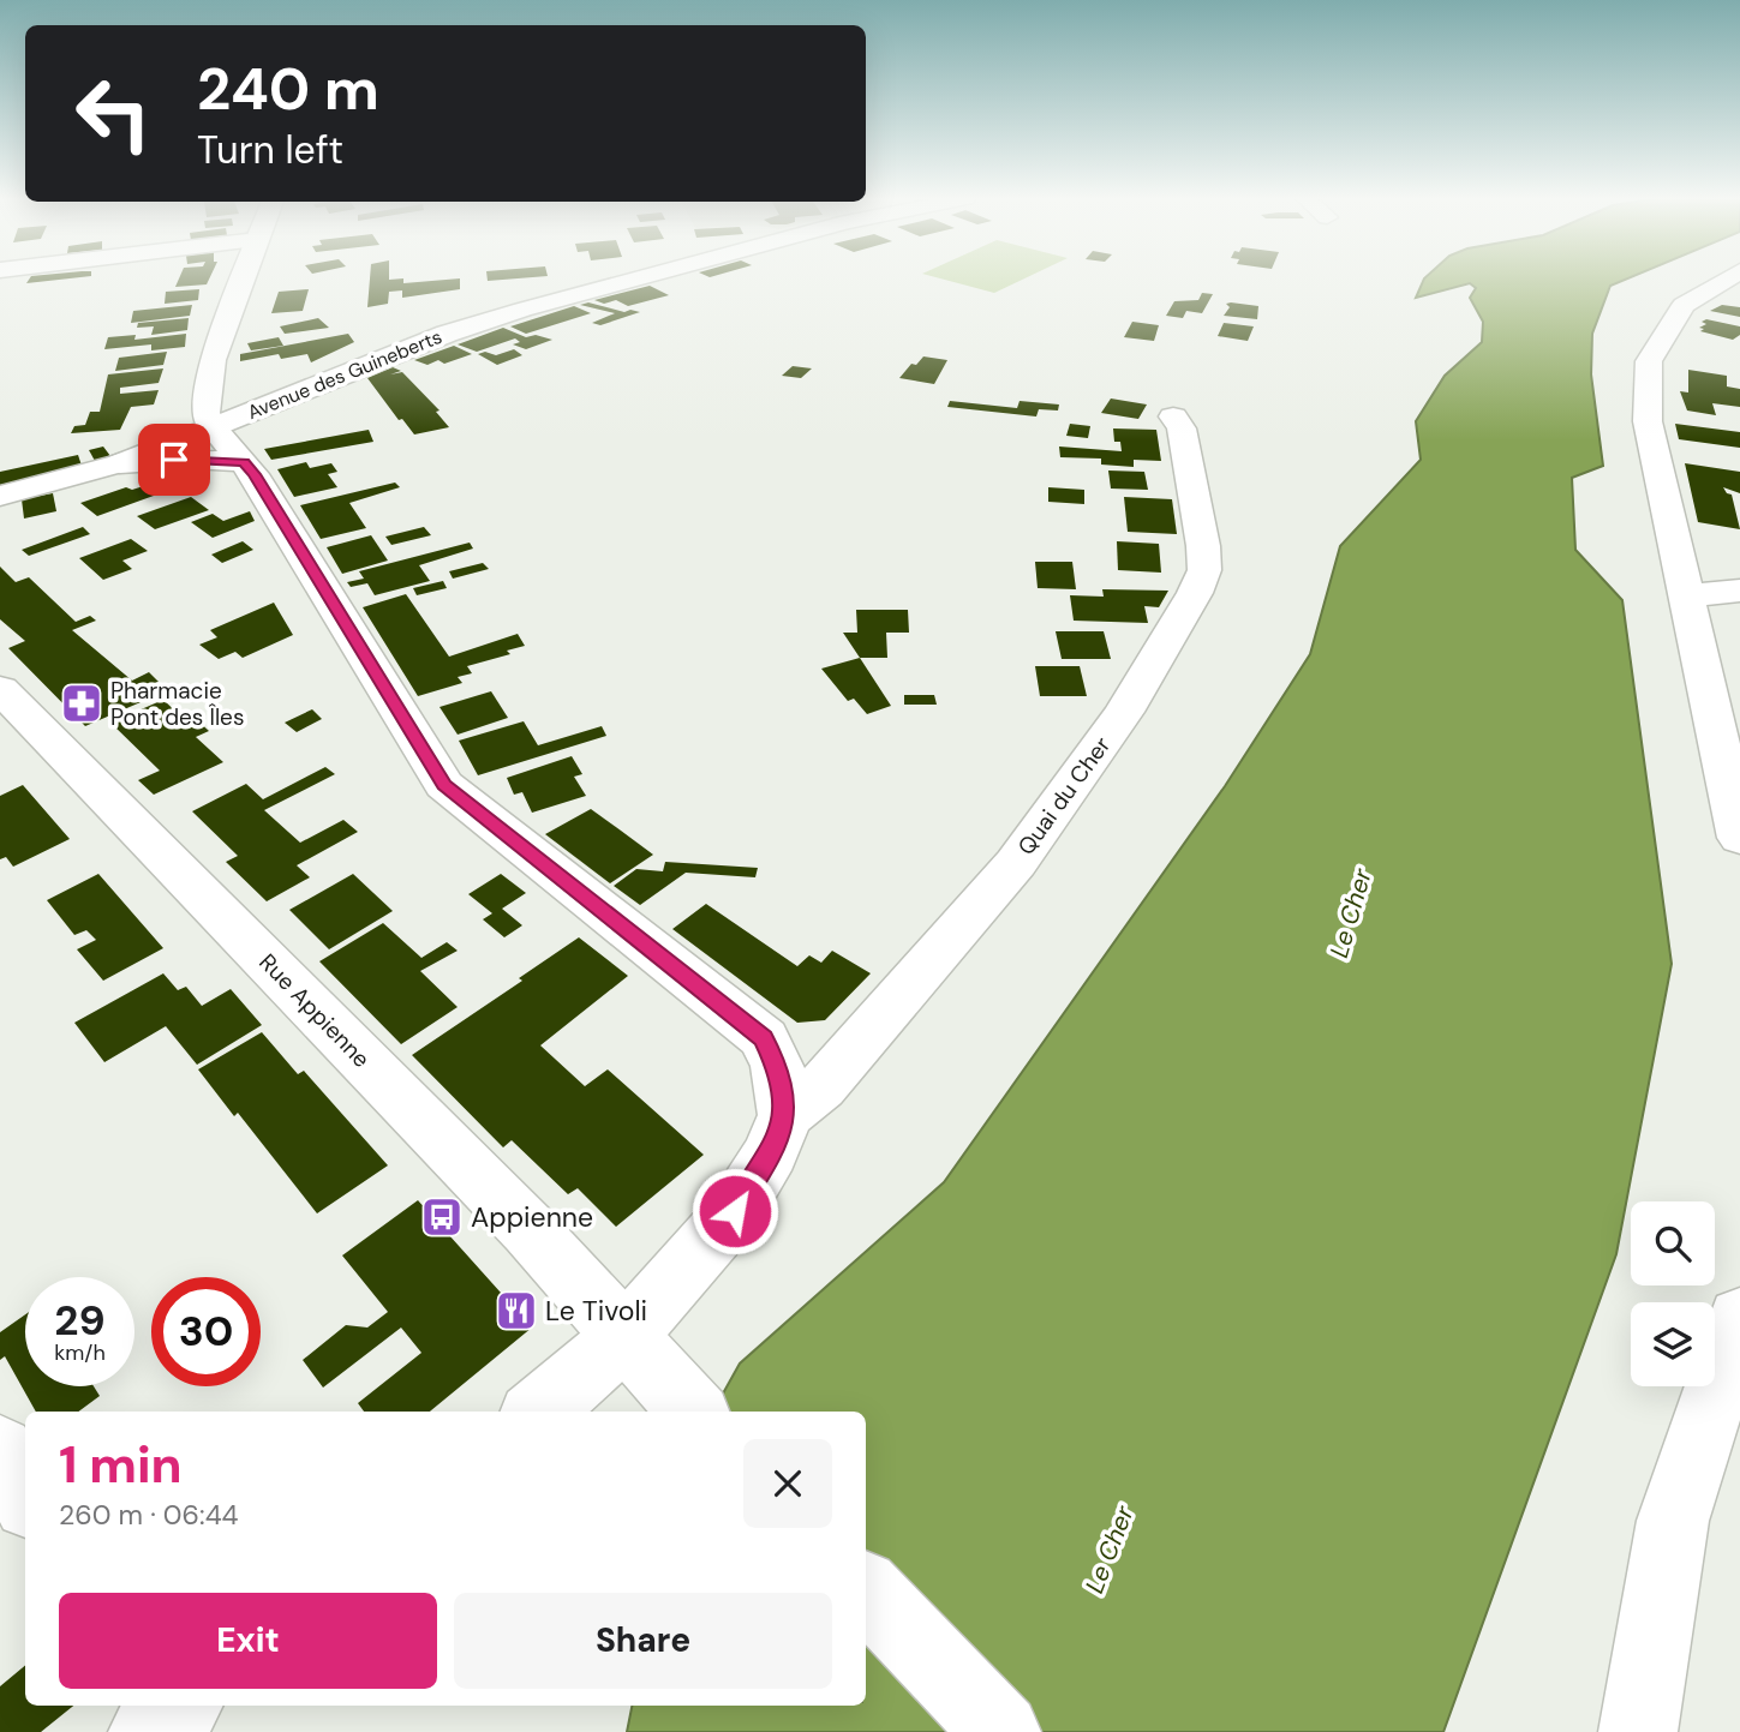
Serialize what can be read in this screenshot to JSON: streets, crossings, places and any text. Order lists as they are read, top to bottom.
{
  "streets": {
    "street": ["Avenue des Guineberts", "Quai du Cher", "Rue Appienne"]
  },
  "water": ["Le Cher"],
  "places": {
    "pharmacy": ["Pharmacie Pont des Îles"],
    "bus stop": ["Appienne"],
    "restaurant": ["Le Tivoli"]
  },
  "page": {
    "turn": ["240 m", "Turn left"],
    "speed": "29 km/h",
    "limit": "30",
    "heading": ["1 min", "260 m · 06:44"],
    "buttons": ["Exit", "Share"]
  }
}
